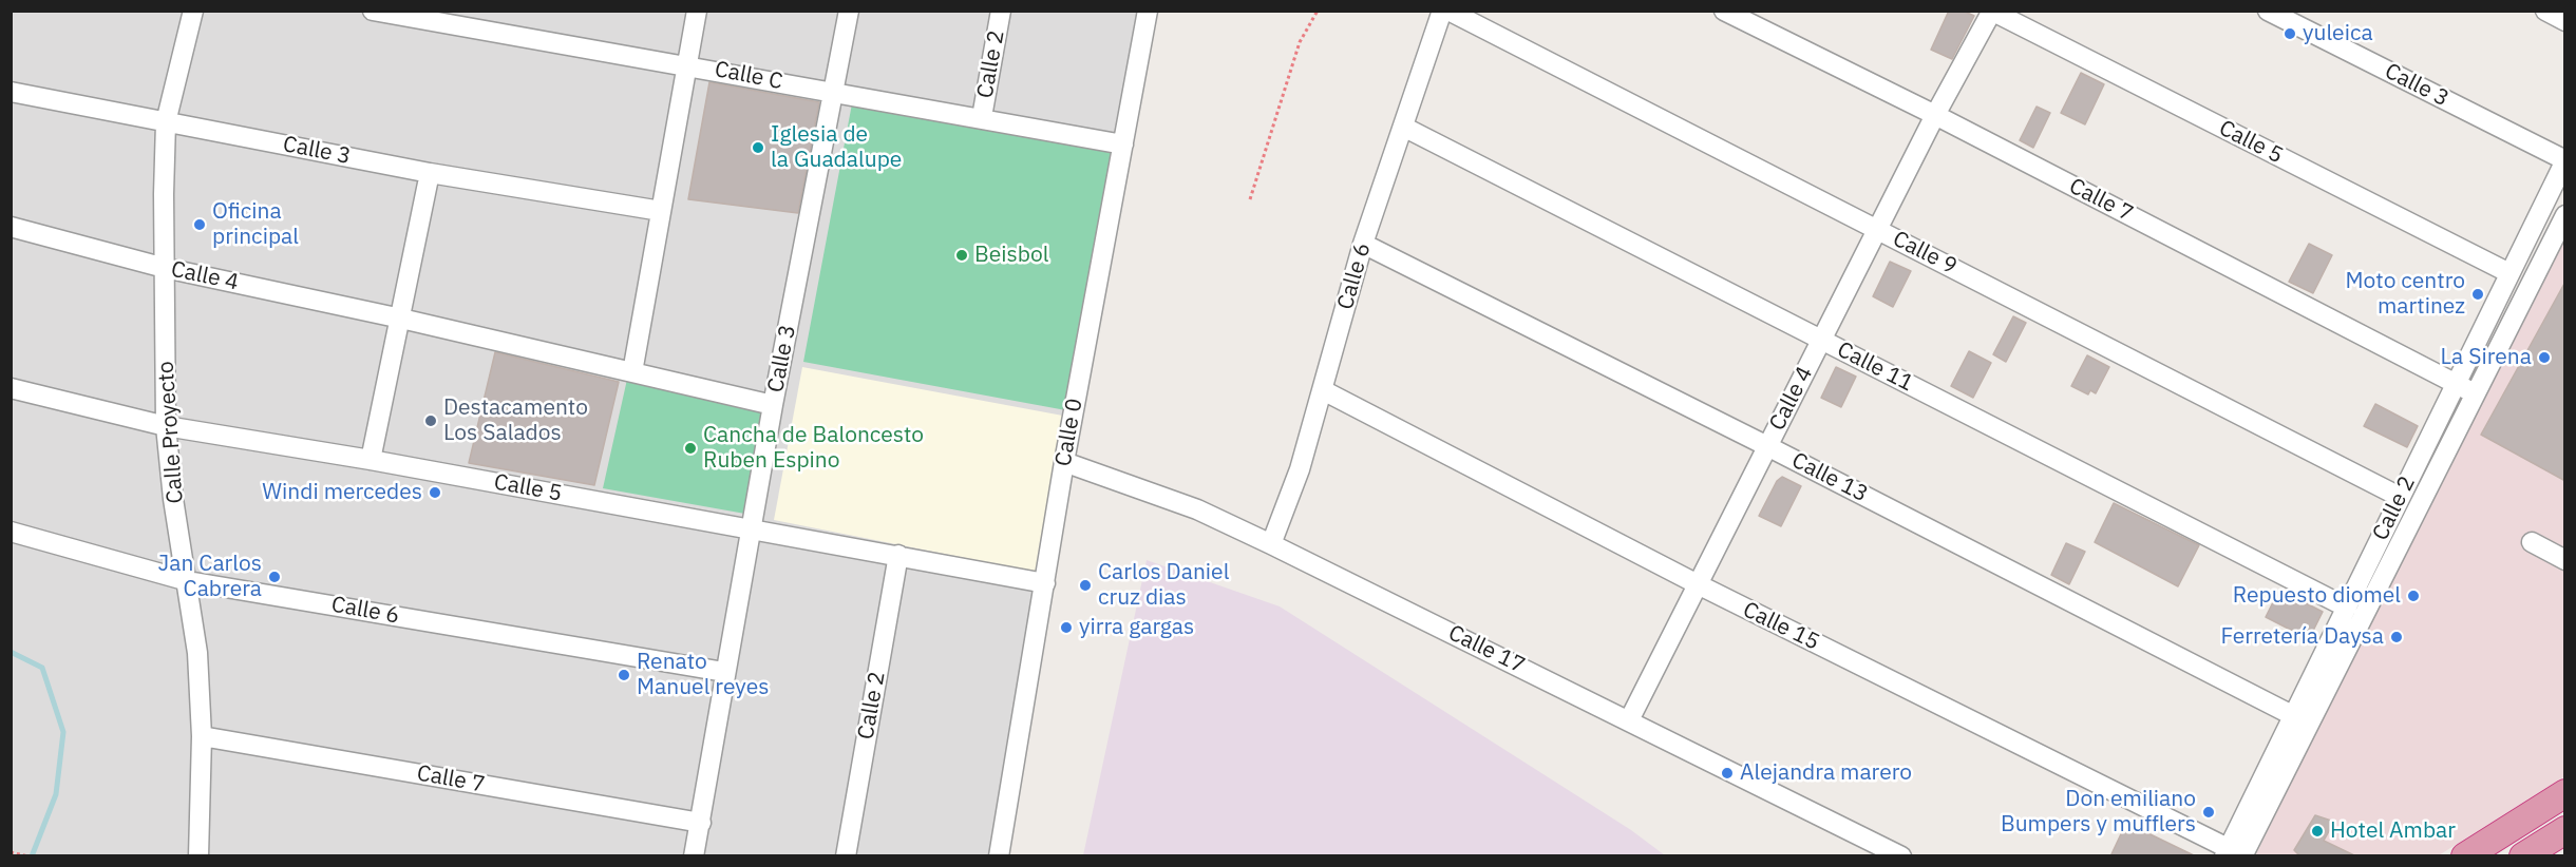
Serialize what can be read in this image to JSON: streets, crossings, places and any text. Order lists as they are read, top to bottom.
{
  "streets": {
    "street": [
      "Calle 2",
      "Calle C",
      "Calle 3",
      "Calle 5",
      "Calle 7",
      "Calle 9",
      "Calle 4",
      "Calle 6",
      "Calle 11",
      "Calle Proyecto",
      "Calle 0",
      "Calle 13",
      "Calle 15",
      "Calle 17"
    ]
  },
  "crossings": [
    ["Calle 2", "Calle C"],
    ["Calle 2", "Calle 3"],
    ["Calle 2", "Calle 5"],
    ["Calle 2", "Calle 7"],
    ["Calle 2", "Calle 9"],
    ["Calle 2", "Calle 11"],
    ["Calle 2", "Calle 13"],
    ["Calle 2", "Calle 15"],
    ["Calle C", "Calle 3"],
    ["Calle C", "Calle 0"],
    ["Calle 3", "Calle 5"],
    ["Calle 3", "Calle 7"],
    ["Calle 3", "Calle 4"],
    ["Calle 3", "Calle 6"],
    ["Calle 3", "Calle Proyecto"],
    ["Calle 5", "Calle 4"],
    ["Calle 5", "Calle Proyecto"],
    ["Calle 5", "Calle 0"],
    ["Calle 7", "Calle 4"],
    ["Calle 7", "Calle Proyecto"],
    ["Calle 9", "Calle 4"],
    ["Calle 4", "Calle 11"],
    ["Calle 4", "Calle Proyecto"],
    ["Calle 4", "Calle 13"],
    ["Calle 4", "Calle 15"],
    ["Calle 4", "Calle 17"],
    ["Calle 6", "Calle 11"],
    ["Calle 6", "Calle Proyecto"],
    ["Calle 6", "Calle 13"],
    ["Calle 6", "Calle 15"],
    ["Calle 6", "Calle 17"],
    ["Calle 0", "Calle 17"]
  ],
  "places": [
    "yuleica",
    "Iglesia de la Guadalupe",
    "Oficina principal",
    "Beisbol",
    "Moto centro martinez",
    "La Sirena",
    "Destacamento Los Salados",
    "Cancha de Baloncesto Ruben Espino",
    "Windi mercedes",
    "Jan Carlos Cabrera",
    "Carlos Daniel cruz dias",
    "Repuesto diomel",
    "yirra gargas",
    "Ferretería Daysa",
    "Renato Manuel reyes",
    "Alejandra marero",
    "Don emiliano Bumpers y mufflers",
    "Hotel Ambar"
  ]
}
